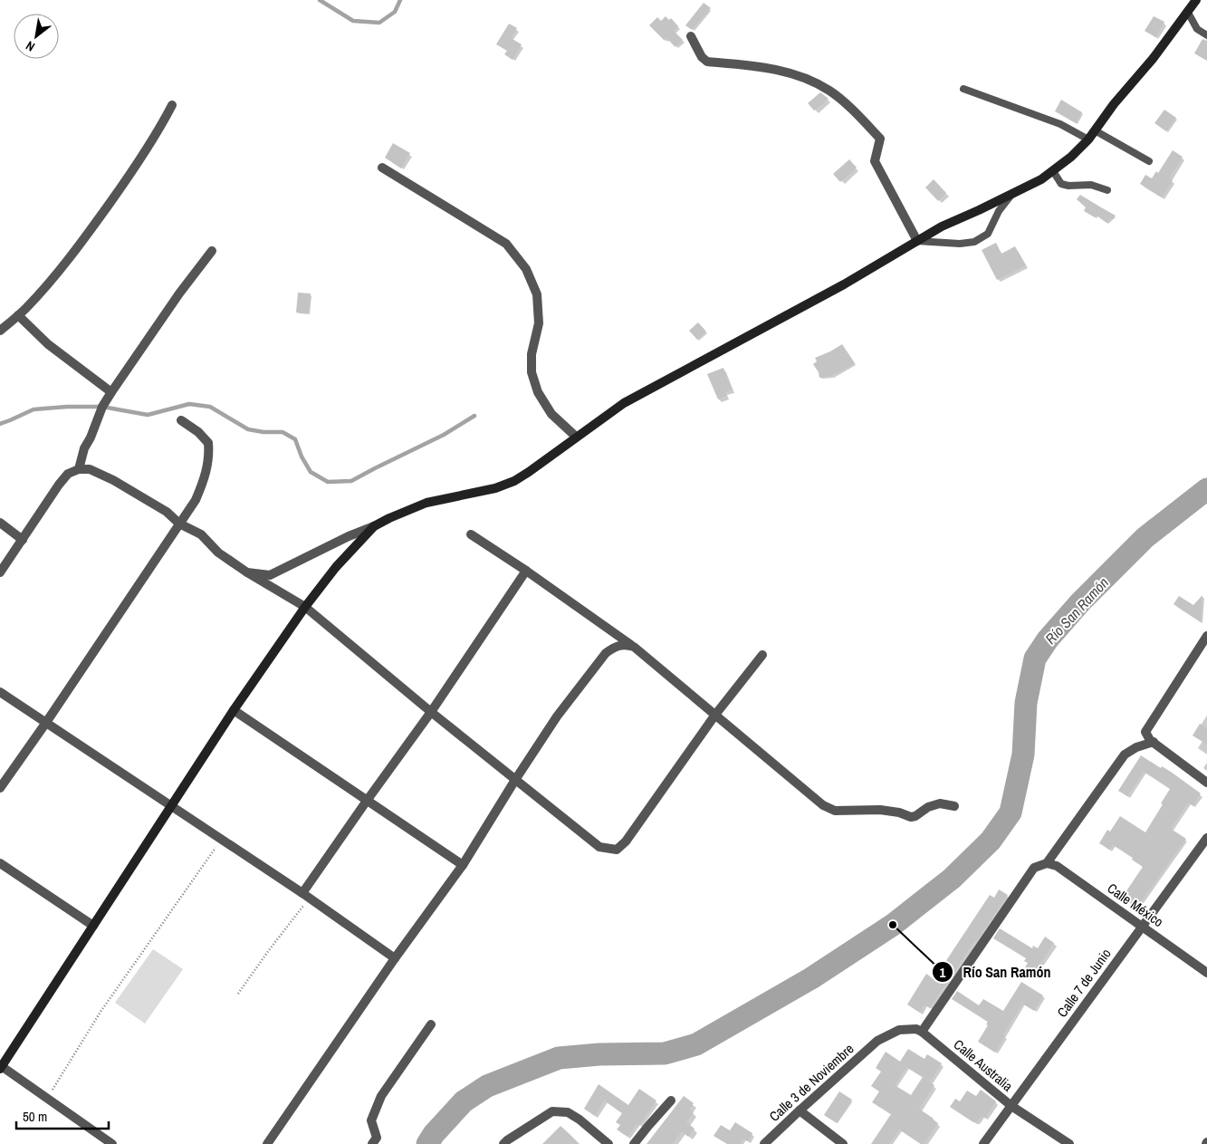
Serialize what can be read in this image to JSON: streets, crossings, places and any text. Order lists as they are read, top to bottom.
{
  "streets": {
    "street": [
      "Calle México",
      "Calle 7 de Junio",
      "Calle Australia",
      "Calle 3 de Noviembre"
    ]
  },
  "crossings": [
    ["Calle México", "Calle 7 de Junio"],
    ["Calle 7 de Junio", "Calle Australia"],
    ["Calle Australia", "Calle 3 de Noviembre"]
  ],
  "water": ["Río San Ramón"],
  "places": ["Río San Ramón"],
  "scale_bar": "50 m",
  "north": "bottom left"
}
